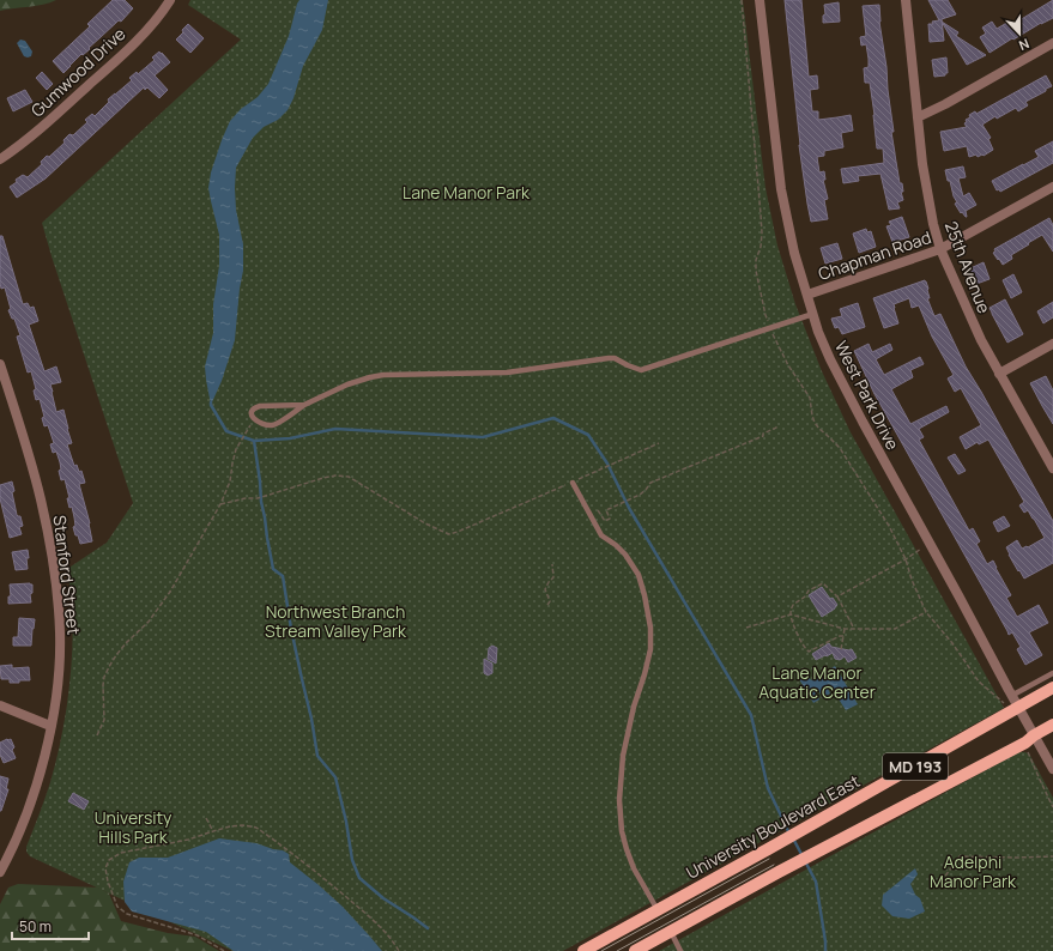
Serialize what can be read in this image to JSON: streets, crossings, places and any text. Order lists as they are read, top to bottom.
{
  "streets": {
    "main road": ["MD 193", "University Boulevard East"],
    "street": [
      "Gumwood Drive",
      "Chapman Road",
      "25th Avenue",
      "West Park Drive",
      "Stanford Street"
    ]
  },
  "crossings": [
    ["Chapman Road", "25th Avenue"],
    ["Chapman Road", "West Park Drive"],
    ["West Park Drive", "MD 193"],
    ["West Park Drive", "University Boulevard East"]
  ],
  "parks": [
    "Lane Manor Park",
    "Northwest Branch Stream Valley Park",
    "Lane Manor Aquatic Center",
    "University Hills Park",
    "Adelphi Manor Park"
  ],
  "scale_bar": "50 m",
  "north": "bottom"
}
